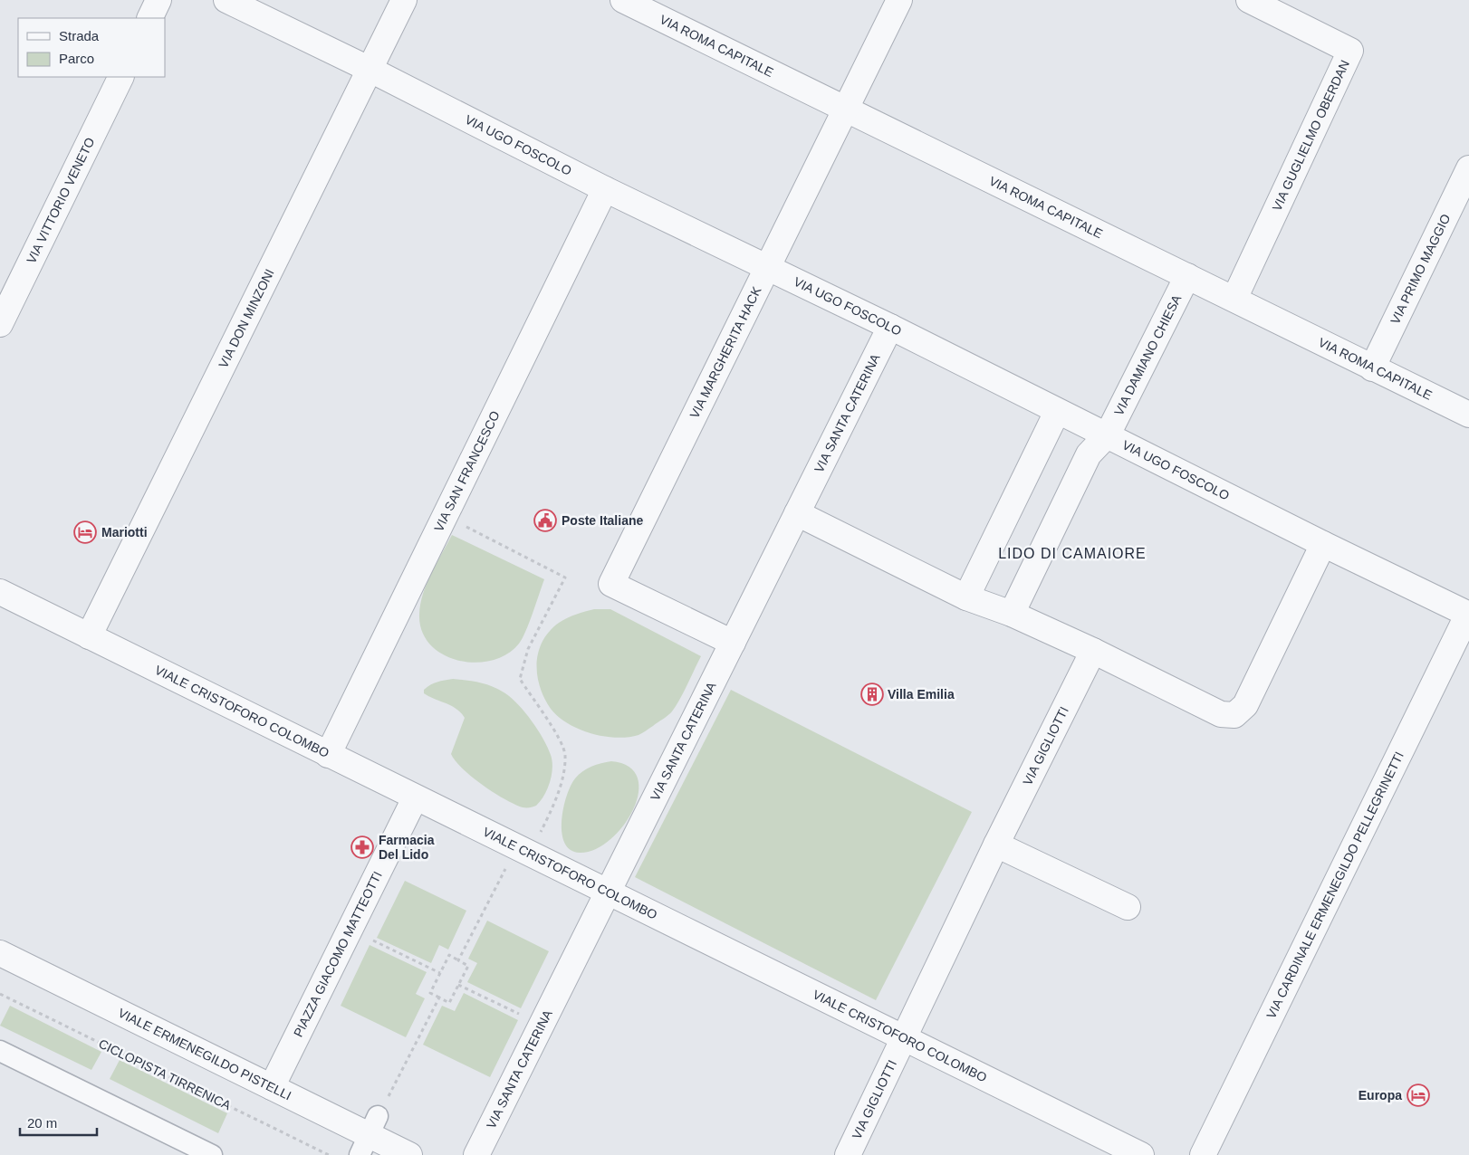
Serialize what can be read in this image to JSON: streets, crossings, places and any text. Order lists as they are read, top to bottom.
{
  "streets": {
    "street": [
      "VIA ROMA CAPITALE",
      "VIA GUGLIELMO OBERDAN",
      "VIA UGO FOSCOLO",
      "VIA VITTORIO VENETO",
      "VIA PRIMO MAGGIO",
      "VIA DON MINZONI",
      "VIA MARGHERITA HACK",
      "VIA DAMIANO CHIESA",
      "VIA SANTA CATERINA",
      "VIA SAN FRANCESCO",
      "VIALE CRISTOFORO COLOMBO",
      "VIA GIGLIOTTI",
      "VIA CARDINALE ERMENEGILDO PELLEGRINETTI",
      "PIAZZA GIACOMO MATTEOTTI",
      "VIALE ERMENEGILDO PISTELLI"
    ],
    "path": ["CICLOPISTA TIRRENICA"]
  },
  "crossings": [
    ["VIA ROMA CAPITALE", "VIA GUGLIELMO OBERDAN"],
    ["VIA ROMA CAPITALE", "VIA PRIMO MAGGIO"],
    ["VIA ROMA CAPITALE", "VIA MARGHERITA HACK"],
    ["VIA ROMA CAPITALE", "VIA DAMIANO CHIESA"],
    ["VIA UGO FOSCOLO", "VIA DON MINZONI"],
    ["VIA UGO FOSCOLO", "VIA MARGHERITA HACK"],
    ["VIA UGO FOSCOLO", "VIA DAMIANO CHIESA"],
    ["VIA UGO FOSCOLO", "VIA SANTA CATERINA"],
    ["VIA UGO FOSCOLO", "VIA SAN FRANCESCO"],
    ["VIA UGO FOSCOLO", "VIA CARDINALE ERMENEGILDO PELLEGRINETTI"],
    ["VIA DON MINZONI", "VIALE CRISTOFORO COLOMBO"],
    ["VIA MARGHERITA HACK", "VIA SANTA CATERINA"],
    ["VIA SANTA CATERINA", "VIALE CRISTOFORO COLOMBO"],
    ["VIA SAN FRANCESCO", "VIALE CRISTOFORO COLOMBO"],
    ["VIALE CRISTOFORO COLOMBO", "VIA GIGLIOTTI"],
    ["VIALE CRISTOFORO COLOMBO", "PIAZZA GIACOMO MATTEOTTI"],
    ["PIAZZA GIACOMO MATTEOTTI", "VIALE ERMENEGILDO PISTELLI"]
  ],
  "districts": ["LIDO DI CAMAIORE"],
  "places": {
    "public building": ["Poste Italiane"],
    "hotel": ["Mariotti", "Europa"],
    "building": ["Villa Emilia"],
    "pharmacy": ["Farmacia Del Lido"]
  },
  "legend": ["Strada", "Parco"],
  "scale_bar": "20 m"
}
